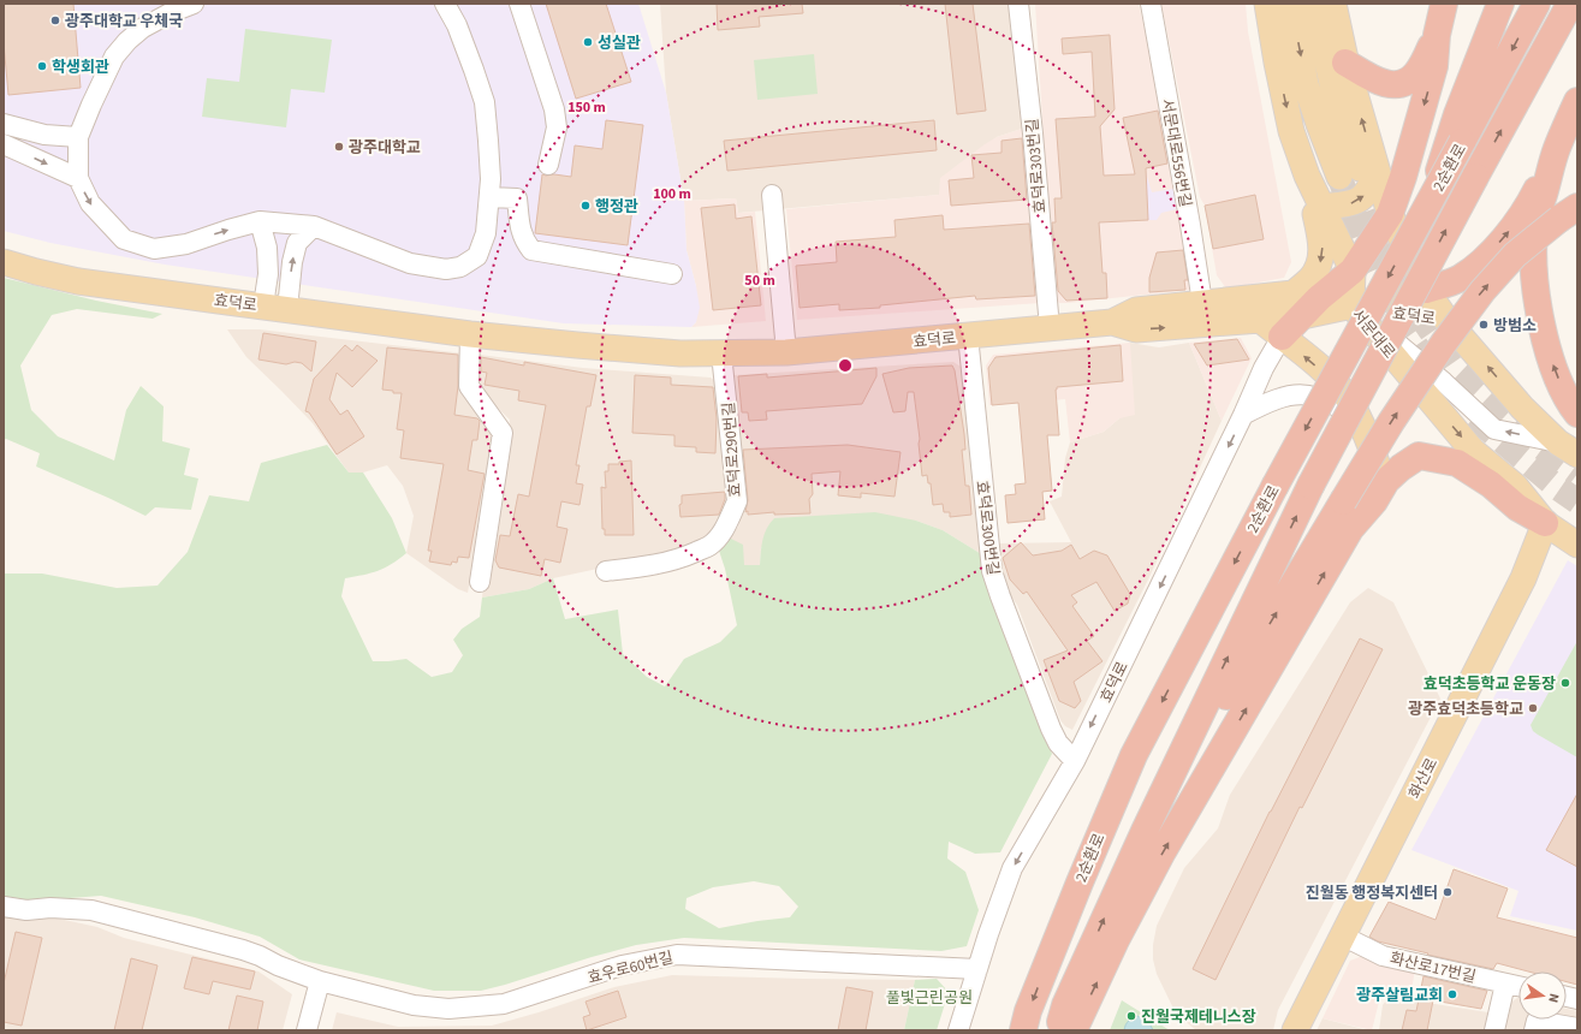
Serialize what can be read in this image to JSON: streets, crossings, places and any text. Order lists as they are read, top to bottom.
{
  "streets": {
    "highway": ["2순환로"],
    "main road": ["효덕로", "서문대로", "화산로"],
    "street": [
      "서문대로556번길",
      "효덕로303번길",
      "효덕로290번길",
      "효덕로300번길",
      "효우로60번길",
      "화산로17번길"
    ]
  },
  "crossings": [
    ["서문대로556번길", "효덕로"],
    ["효덕로303번길", "효덕로"],
    ["효덕로", "서문대로"],
    ["효덕로", "효덕로290번길"],
    ["효덕로", "효덕로300번길"],
    ["효덕로", "효우로60번길"],
    ["서문대로", "화산로"],
    ["화산로", "화산로17번길"]
  ],
  "parks": ["풀빛근린공원"],
  "places": [
    "광주대학교 우체국",
    "성실관",
    "학생회관",
    "광주대학교",
    "행정관",
    "방범소",
    "효덕초등학교 운동장",
    "광주효덕초등학교",
    "진월동 행정복지센터",
    "광주살림교회",
    "진월국제테니스장"
  ],
  "north": "right",
  "rings": ["150 m", "100 m", "50 m"]
}
